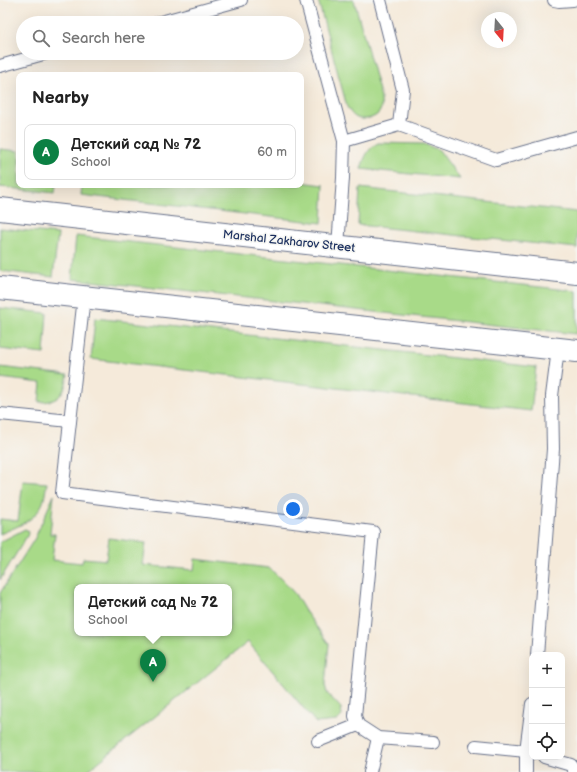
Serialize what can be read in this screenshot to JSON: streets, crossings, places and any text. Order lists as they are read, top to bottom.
{
  "streets": {
    "street": ["Marshal Zakharov Street"]
  },
  "north": "bottom",
  "page": {
    "search": "Search here",
    "heading": "Nearby",
    "list": [
      {
        "mark": "A",
        "name": "Детский сад № 72",
        "note": "School",
        "value": "60 m"
      }
    ],
    "popup": ["Детский сад № 72", "School"],
    "pins": "A",
    "map_buttons": ["+", "−"]
  }
}
